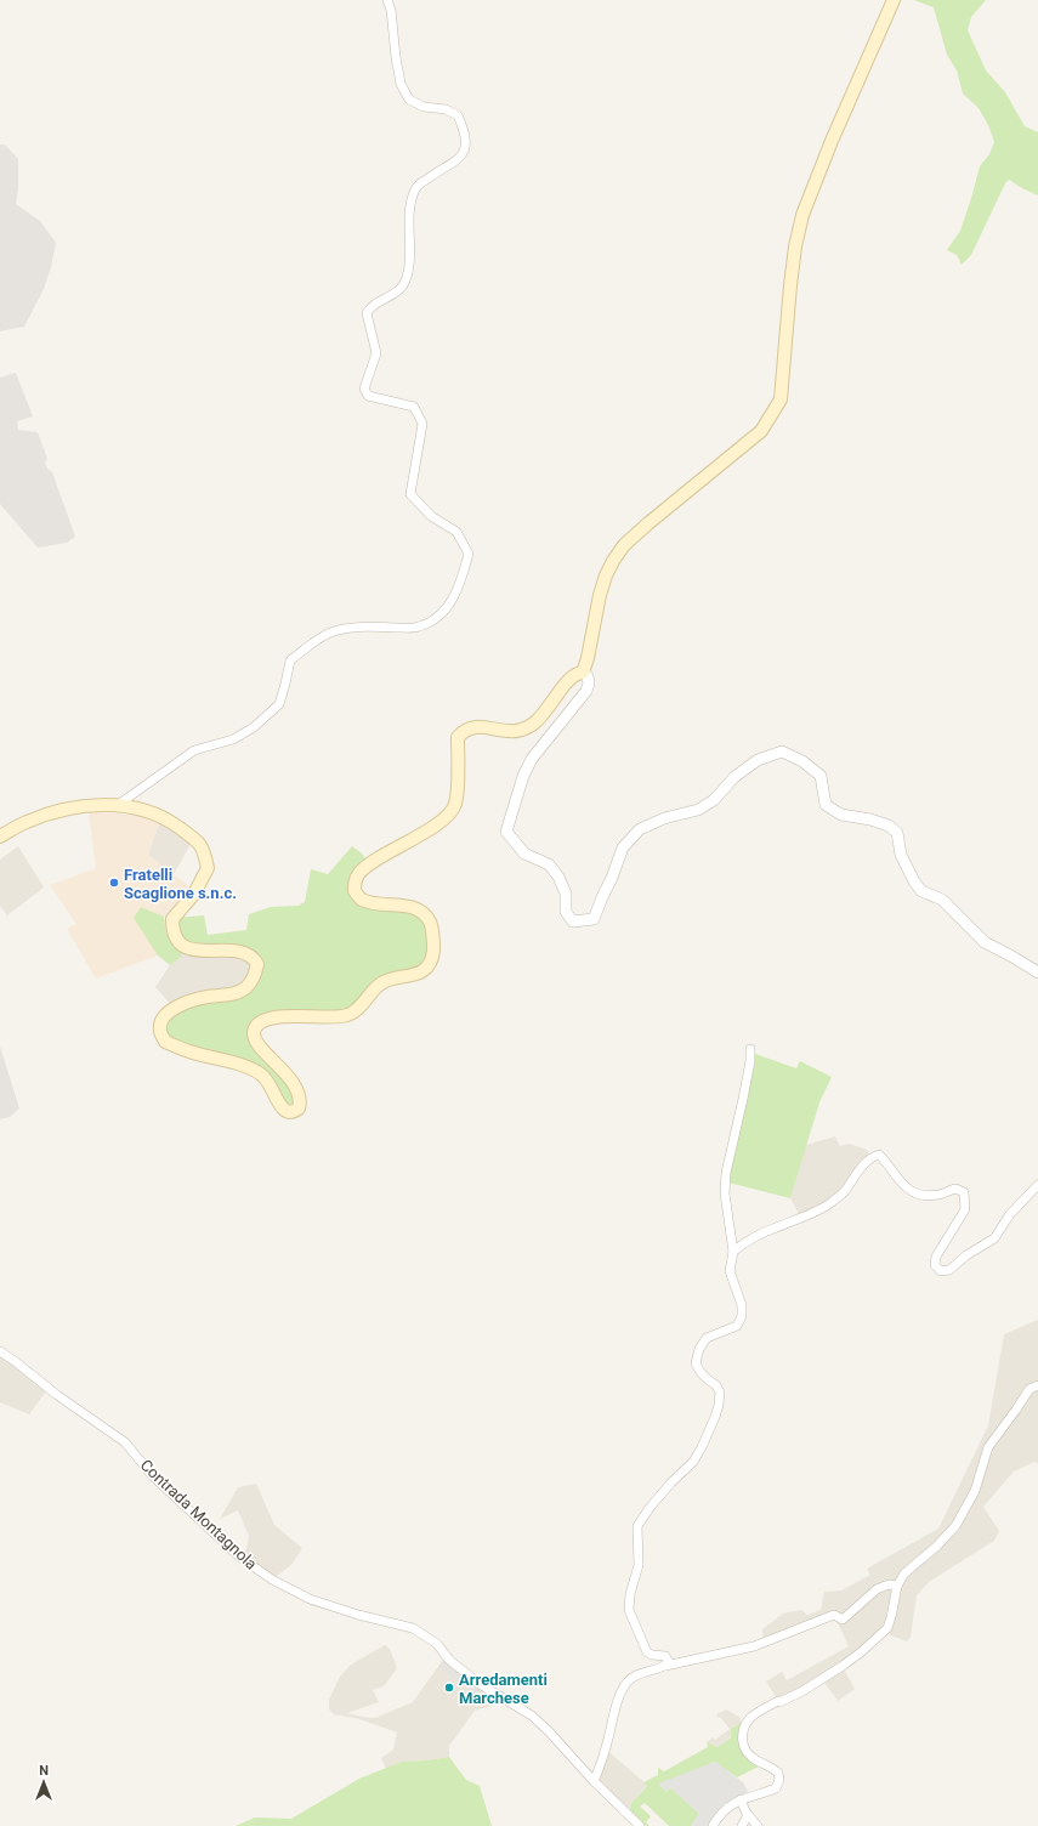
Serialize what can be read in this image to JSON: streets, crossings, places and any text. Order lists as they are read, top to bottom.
{
  "streets": {
    "street": ["Contrada Montagnola"]
  },
  "places": ["Fratelli Scaglione s.n.c.", "Arredamenti Marchese"],
  "north": "top"
}
